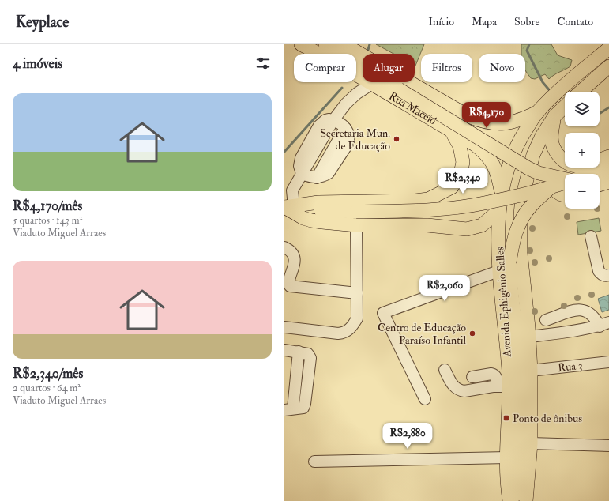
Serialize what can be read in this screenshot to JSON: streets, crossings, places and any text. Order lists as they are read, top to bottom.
{
  "streets": {
    "main road": ["Rua Maceió", "Avenida Ephigênio Salles"],
    "street": ["Rua 3"]
  },
  "crossings": [
    ["Rua Maceió", "Avenida Ephigênio Salles"],
    ["Avenida Ephigênio Salles", "Rua 3"]
  ],
  "places": {
    "other": ["Secretaria Mun. de Educação", "Centro de Educação Paraíso Infantil"],
    "transit": ["Ponto de ônibus"]
  },
  "page": {
    "header": "Keyplace",
    "nav": [
      "Início",
      "Mapa",
      "Sobre",
      "Contato"
    ],
    "heading": "4 imóveis",
    "chip": [
      "Comprar",
      "Alugar",
      "Filtros",
      "Novo"
    ],
    "list": [
      {
        "name": "R$4,170/mês",
        "note": "5 quartos · 143 m² · Viaduto Miguel Arraes"
      },
      {
        "name": "R$2,340/mês",
        "note": "2 quartos · 64 m² · Viaduto Miguel Arraes"
      }
    ],
    "map_buttons": ["+", "−"],
    "price": [
      "R$4,170",
      "R$2,340",
      "R$2,060",
      "R$2,880"
    ]
  }
}
